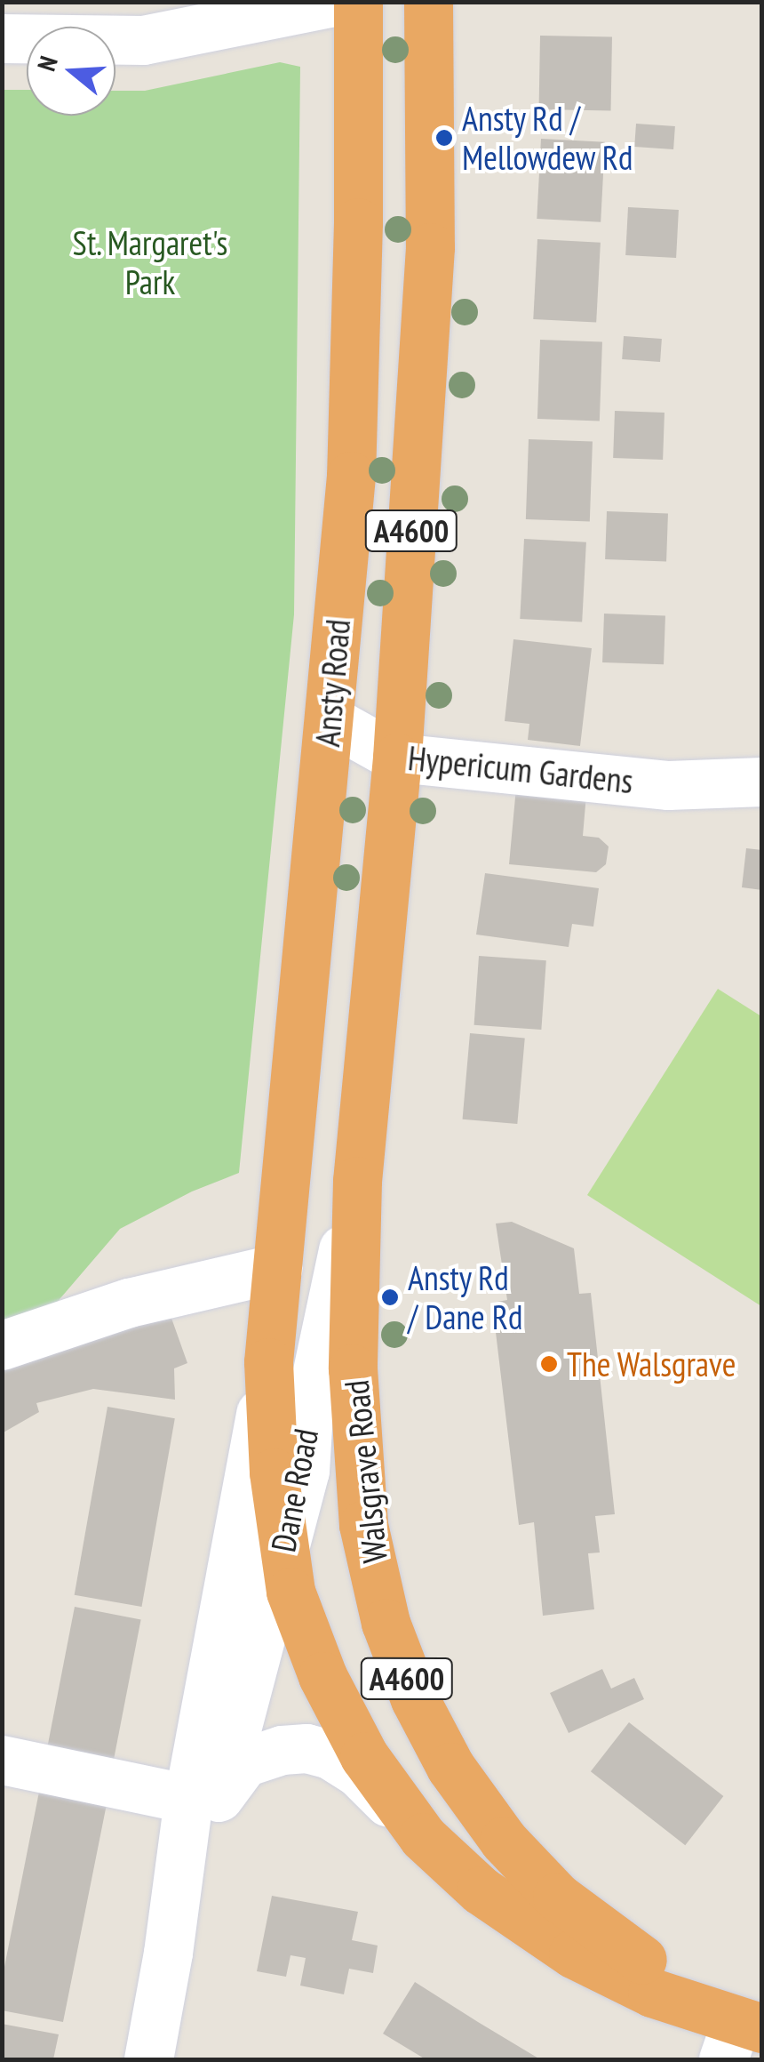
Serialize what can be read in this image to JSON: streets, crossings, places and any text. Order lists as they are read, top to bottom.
{
  "streets": {
    "highway": ["A4600", "Ansty Road", "Walsgrave Road"],
    "street": ["Hypericum Gardens", "Dane Road"]
  },
  "crossings": [
    ["Ansty Road", "Hypericum Gardens"],
    ["Ansty Road", "Walsgrave Road"],
    ["Ansty Road", "Dane Road"],
    ["Walsgrave Road", "Dane Road"]
  ],
  "parks": ["St. Margaret's Park"],
  "places": ["Ansty Rd / Mellowdew Rd", "Ansty Rd / Dane Rd", "The Walsgrave"],
  "north": "left"
}
